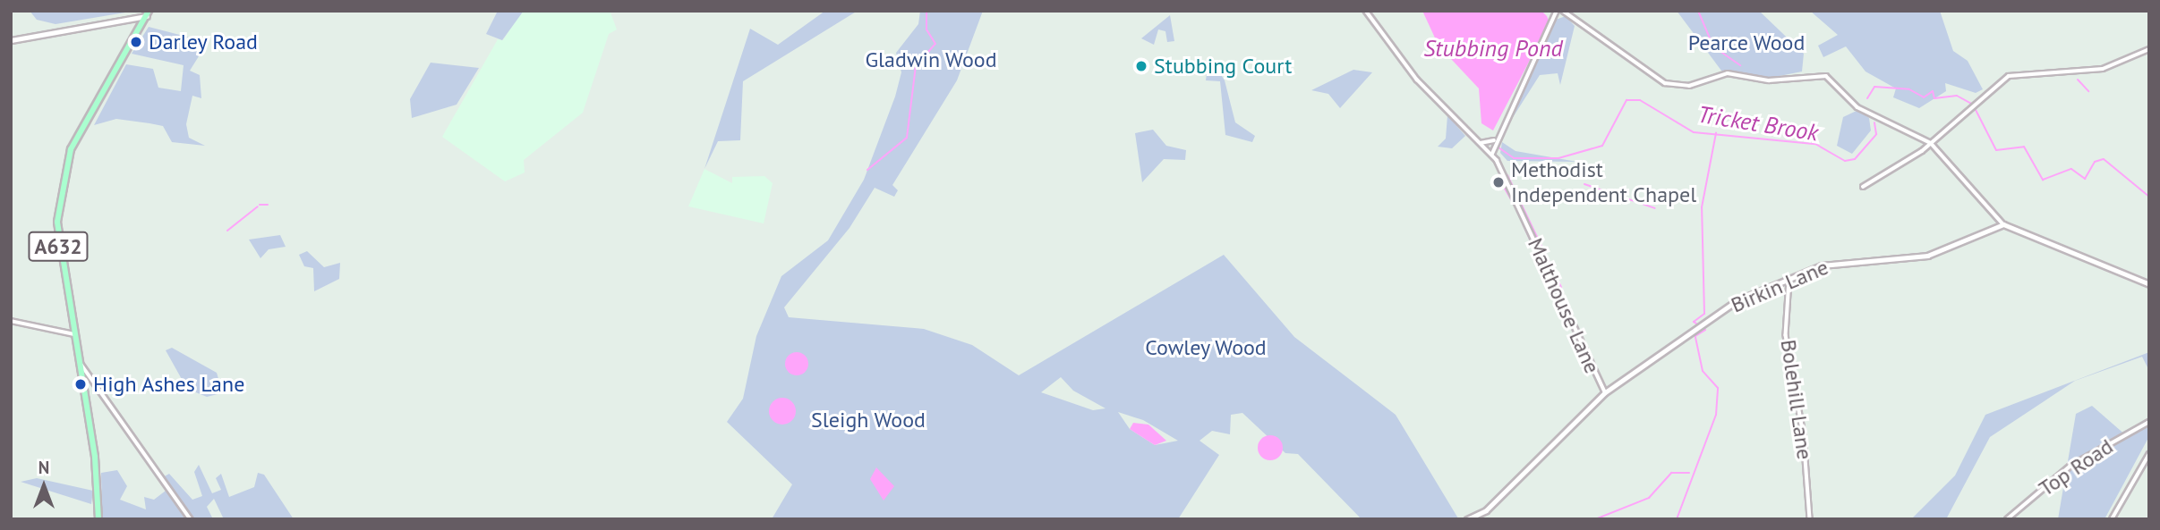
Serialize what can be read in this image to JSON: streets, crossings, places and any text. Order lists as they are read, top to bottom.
{
  "streets": {
    "main road": ["A632"],
    "street": [
      "Birkin Lane",
      "Malthouse Lane",
      "Bolehill Lane",
      "Top Road"
    ]
  },
  "crossings": [
    ["Birkin Lane", "Malthouse Lane"],
    ["Birkin Lane", "Bolehill Lane"]
  ],
  "water": ["Stubbing Pond", "Tricket Brook"],
  "parks": [
    "Pearce Wood",
    "Gladwin Wood",
    "Cowley Wood",
    "Sleigh Wood"
  ],
  "places": [
    "Darley Road",
    "Stubbing Court",
    "Methodist Independent Chapel",
    "High Ashes Lane"
  ],
  "north": "top"
}
